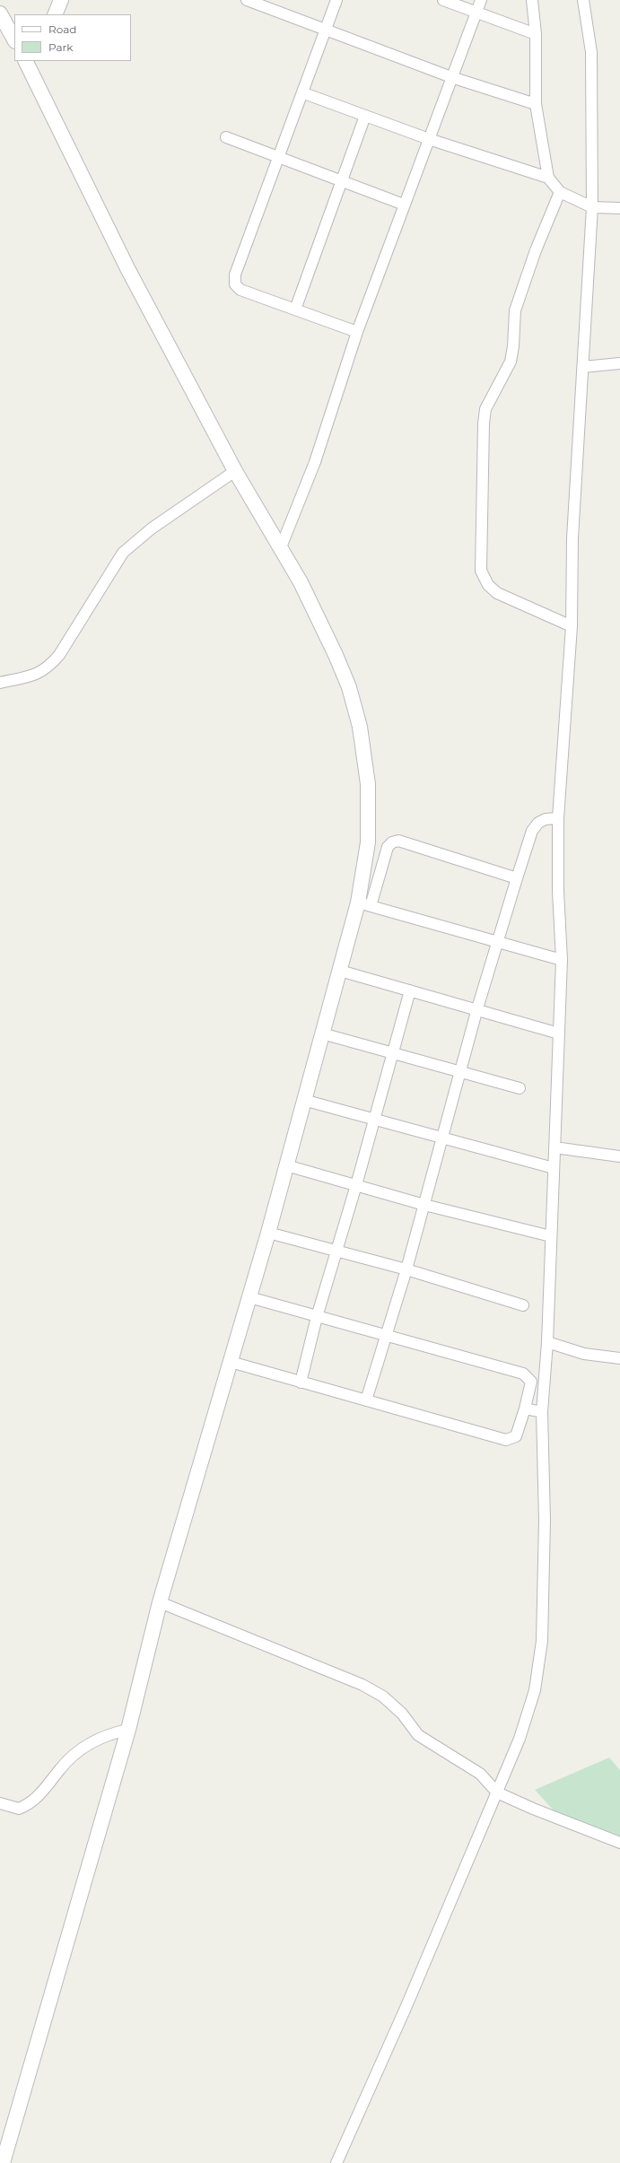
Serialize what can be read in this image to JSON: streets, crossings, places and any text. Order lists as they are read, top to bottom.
{
  "legend": ["Road", "Park"]
}
